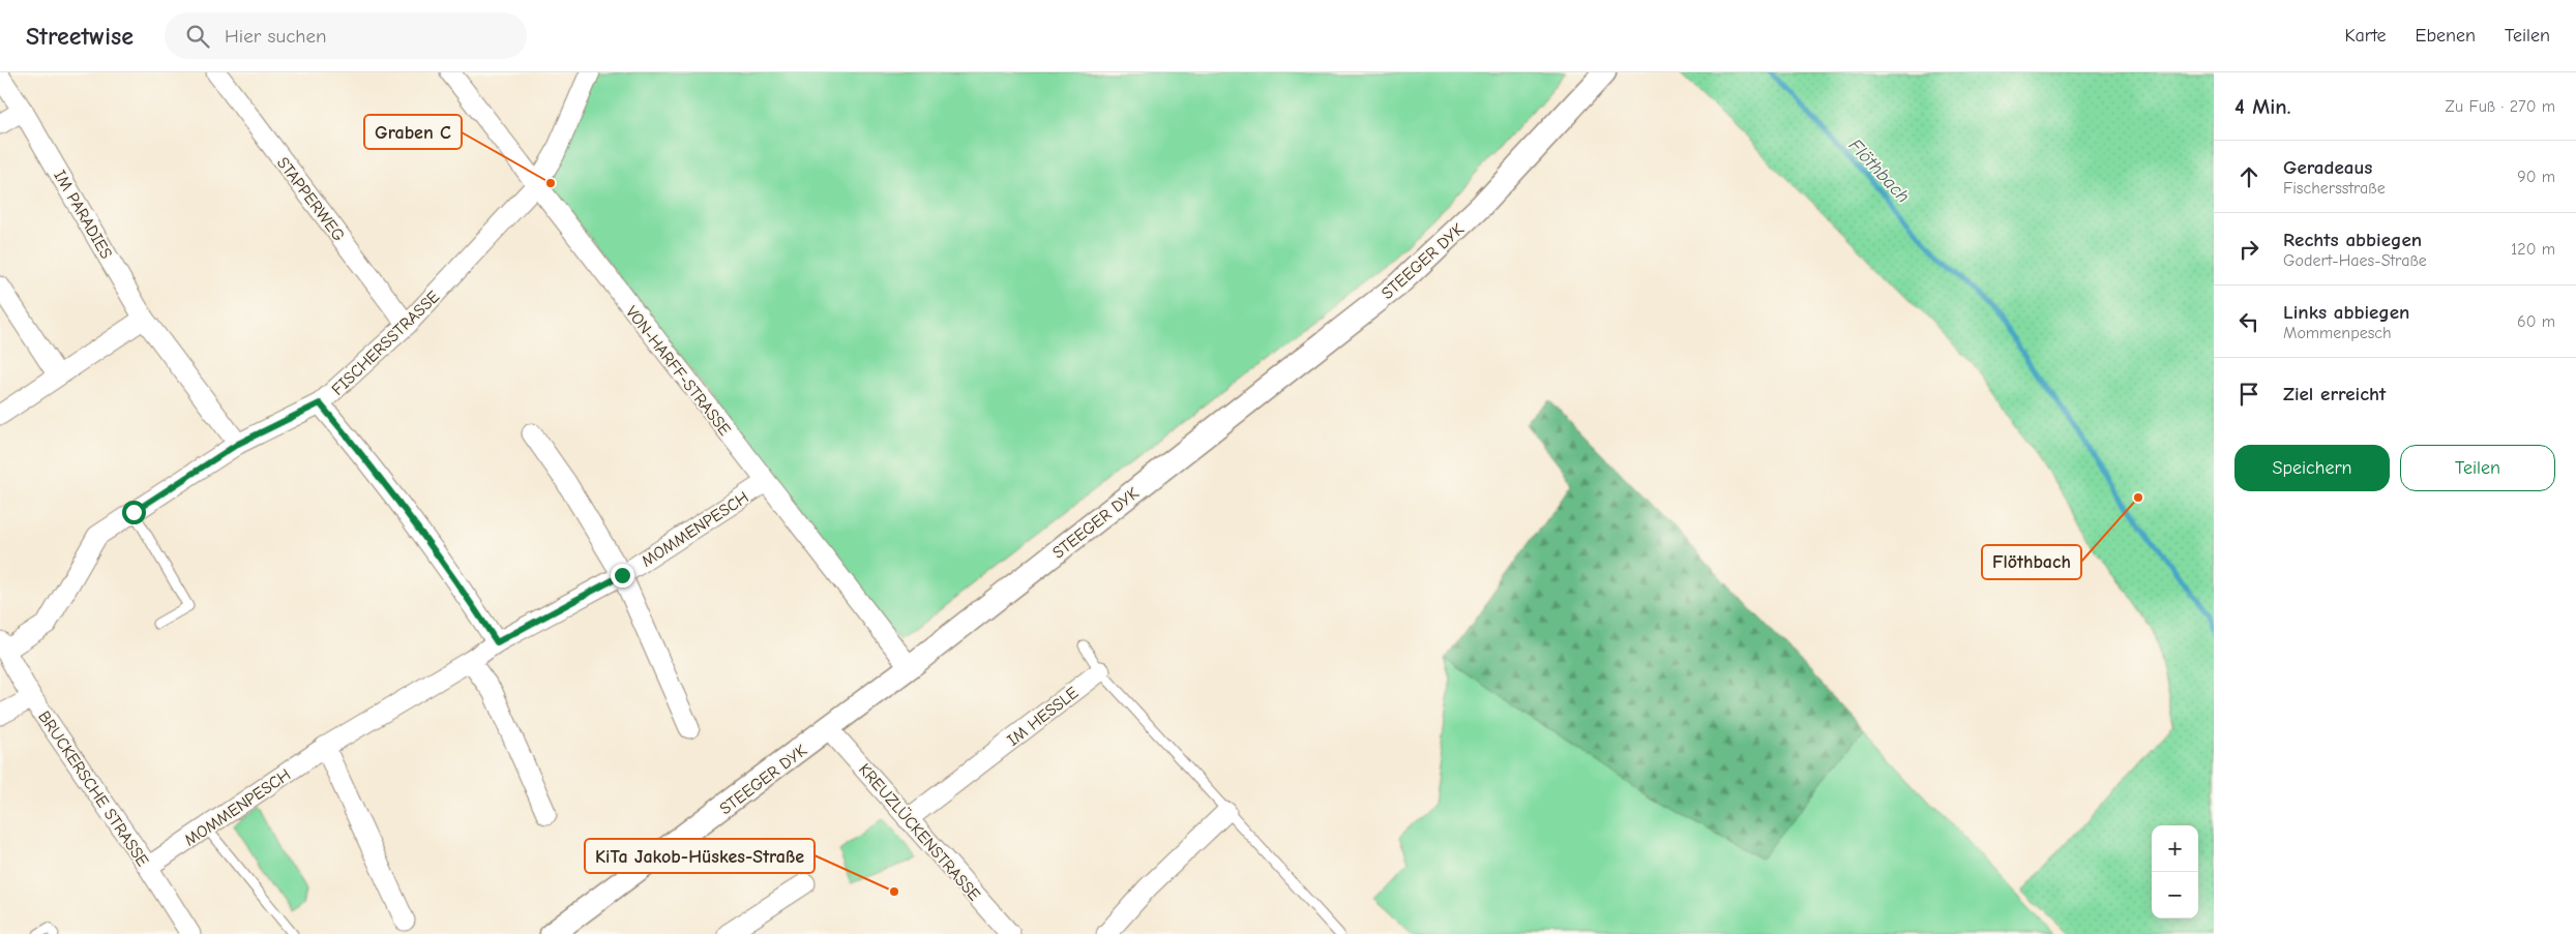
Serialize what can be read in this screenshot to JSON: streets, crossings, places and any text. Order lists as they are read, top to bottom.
{
  "streets": {
    "street": [
      "STAPPERWEG",
      "IM PARADIES",
      "STEEGER DYK",
      "FISCHERSSTRASSE",
      "VON-HARFF-STRASSE",
      "MOMMENPESCH",
      "IM HESSLE",
      "BRUCKERSCHE STRASSE",
      "KREUZLÜCKENSTRASSE"
    ]
  },
  "crossings": [
    ["STAPPERWEG", "FISCHERSSTRASSE"],
    ["IM PARADIES", "FISCHERSSTRASSE"],
    ["STEEGER DYK", "VON-HARFF-STRASSE"],
    ["STEEGER DYK", "KREUZLÜCKENSTRASSE"],
    ["FISCHERSSTRASSE", "VON-HARFF-STRASSE"],
    ["FISCHERSSTRASSE", "BRUCKERSCHE STRASSE"],
    ["VON-HARFF-STRASSE", "MOMMENPESCH"],
    ["MOMMENPESCH", "BRUCKERSCHE STRASSE"],
    ["IM HESSLE", "KREUZLÜCKENSTRASSE"]
  ],
  "water": ["Flöthbach"],
  "places": ["Graben C", "Flöthbach", "KiTa Jakob-Hüskes-Straße"],
  "page": {
    "header": "Streetwise",
    "search": "Hier suchen",
    "nav": ["Karte", "Ebenen", "Teilen"],
    "heading": ["4 Min.", "Zu Fuß · 270 m"],
    "list": [
      ["Geradeaus", "Fischersstraße", "90 m"],
      ["Rechts abbiegen", "Godert-Haes-Straße", "120 m"],
      ["Links abbiegen", "Mommenpesch", "60 m"],
      "Ziel erreicht"
    ],
    "buttons": ["Speichern", "Teilen"],
    "map_buttons": ["+", "−"]
  }
}
